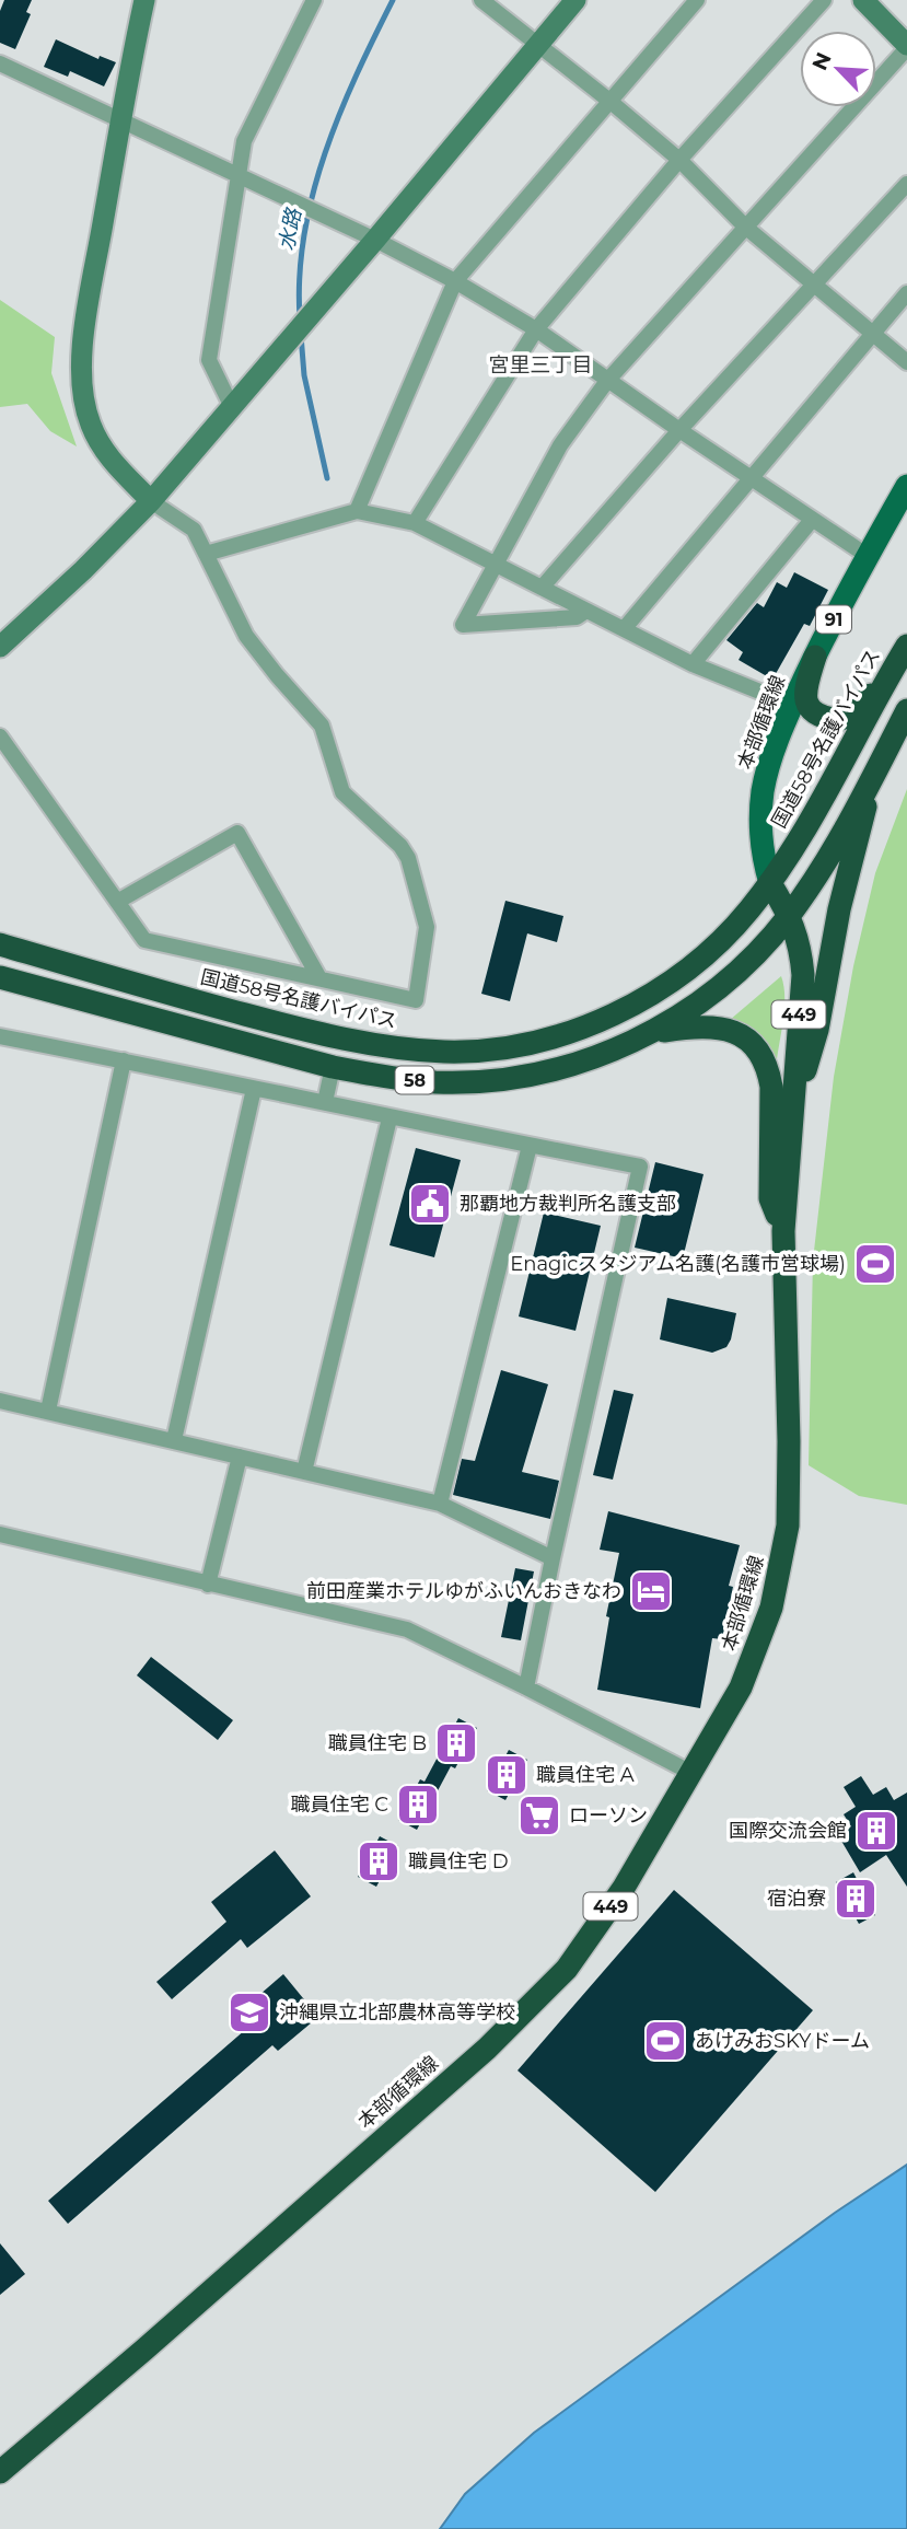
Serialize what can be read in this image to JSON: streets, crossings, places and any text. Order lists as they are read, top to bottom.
{
  "streets": {
    "highway": [
      "本部循環線",
      "国道58号名護バイパス",
      "449",
      "58"
    ],
    "main road": ["91"]
  },
  "crossings": [
    ["本部循環線", "国道58号名護バイパス"],
    ["本部循環線", "58"]
  ],
  "districts": ["宮里三丁目"],
  "water": ["水路"],
  "places": {
    "public building": ["那覇地方裁判所名護支部"],
    "sports": ["Enagicスタジアム名護(名護市営球場)", "あけみおSKYドーム"],
    "hotel": ["前田産業ホテルゆがふいんおきなわ"],
    "building": [
      "職員住宅 B",
      "職員住宅 A",
      "職員住宅 C",
      "国際交流会館",
      "職員住宅 D",
      "宿泊寮"
    ],
    "supermarket": ["ローソン"],
    "school or university": ["沖縄県立北部農林高等学校"]
  },
  "north": "top left"
}
